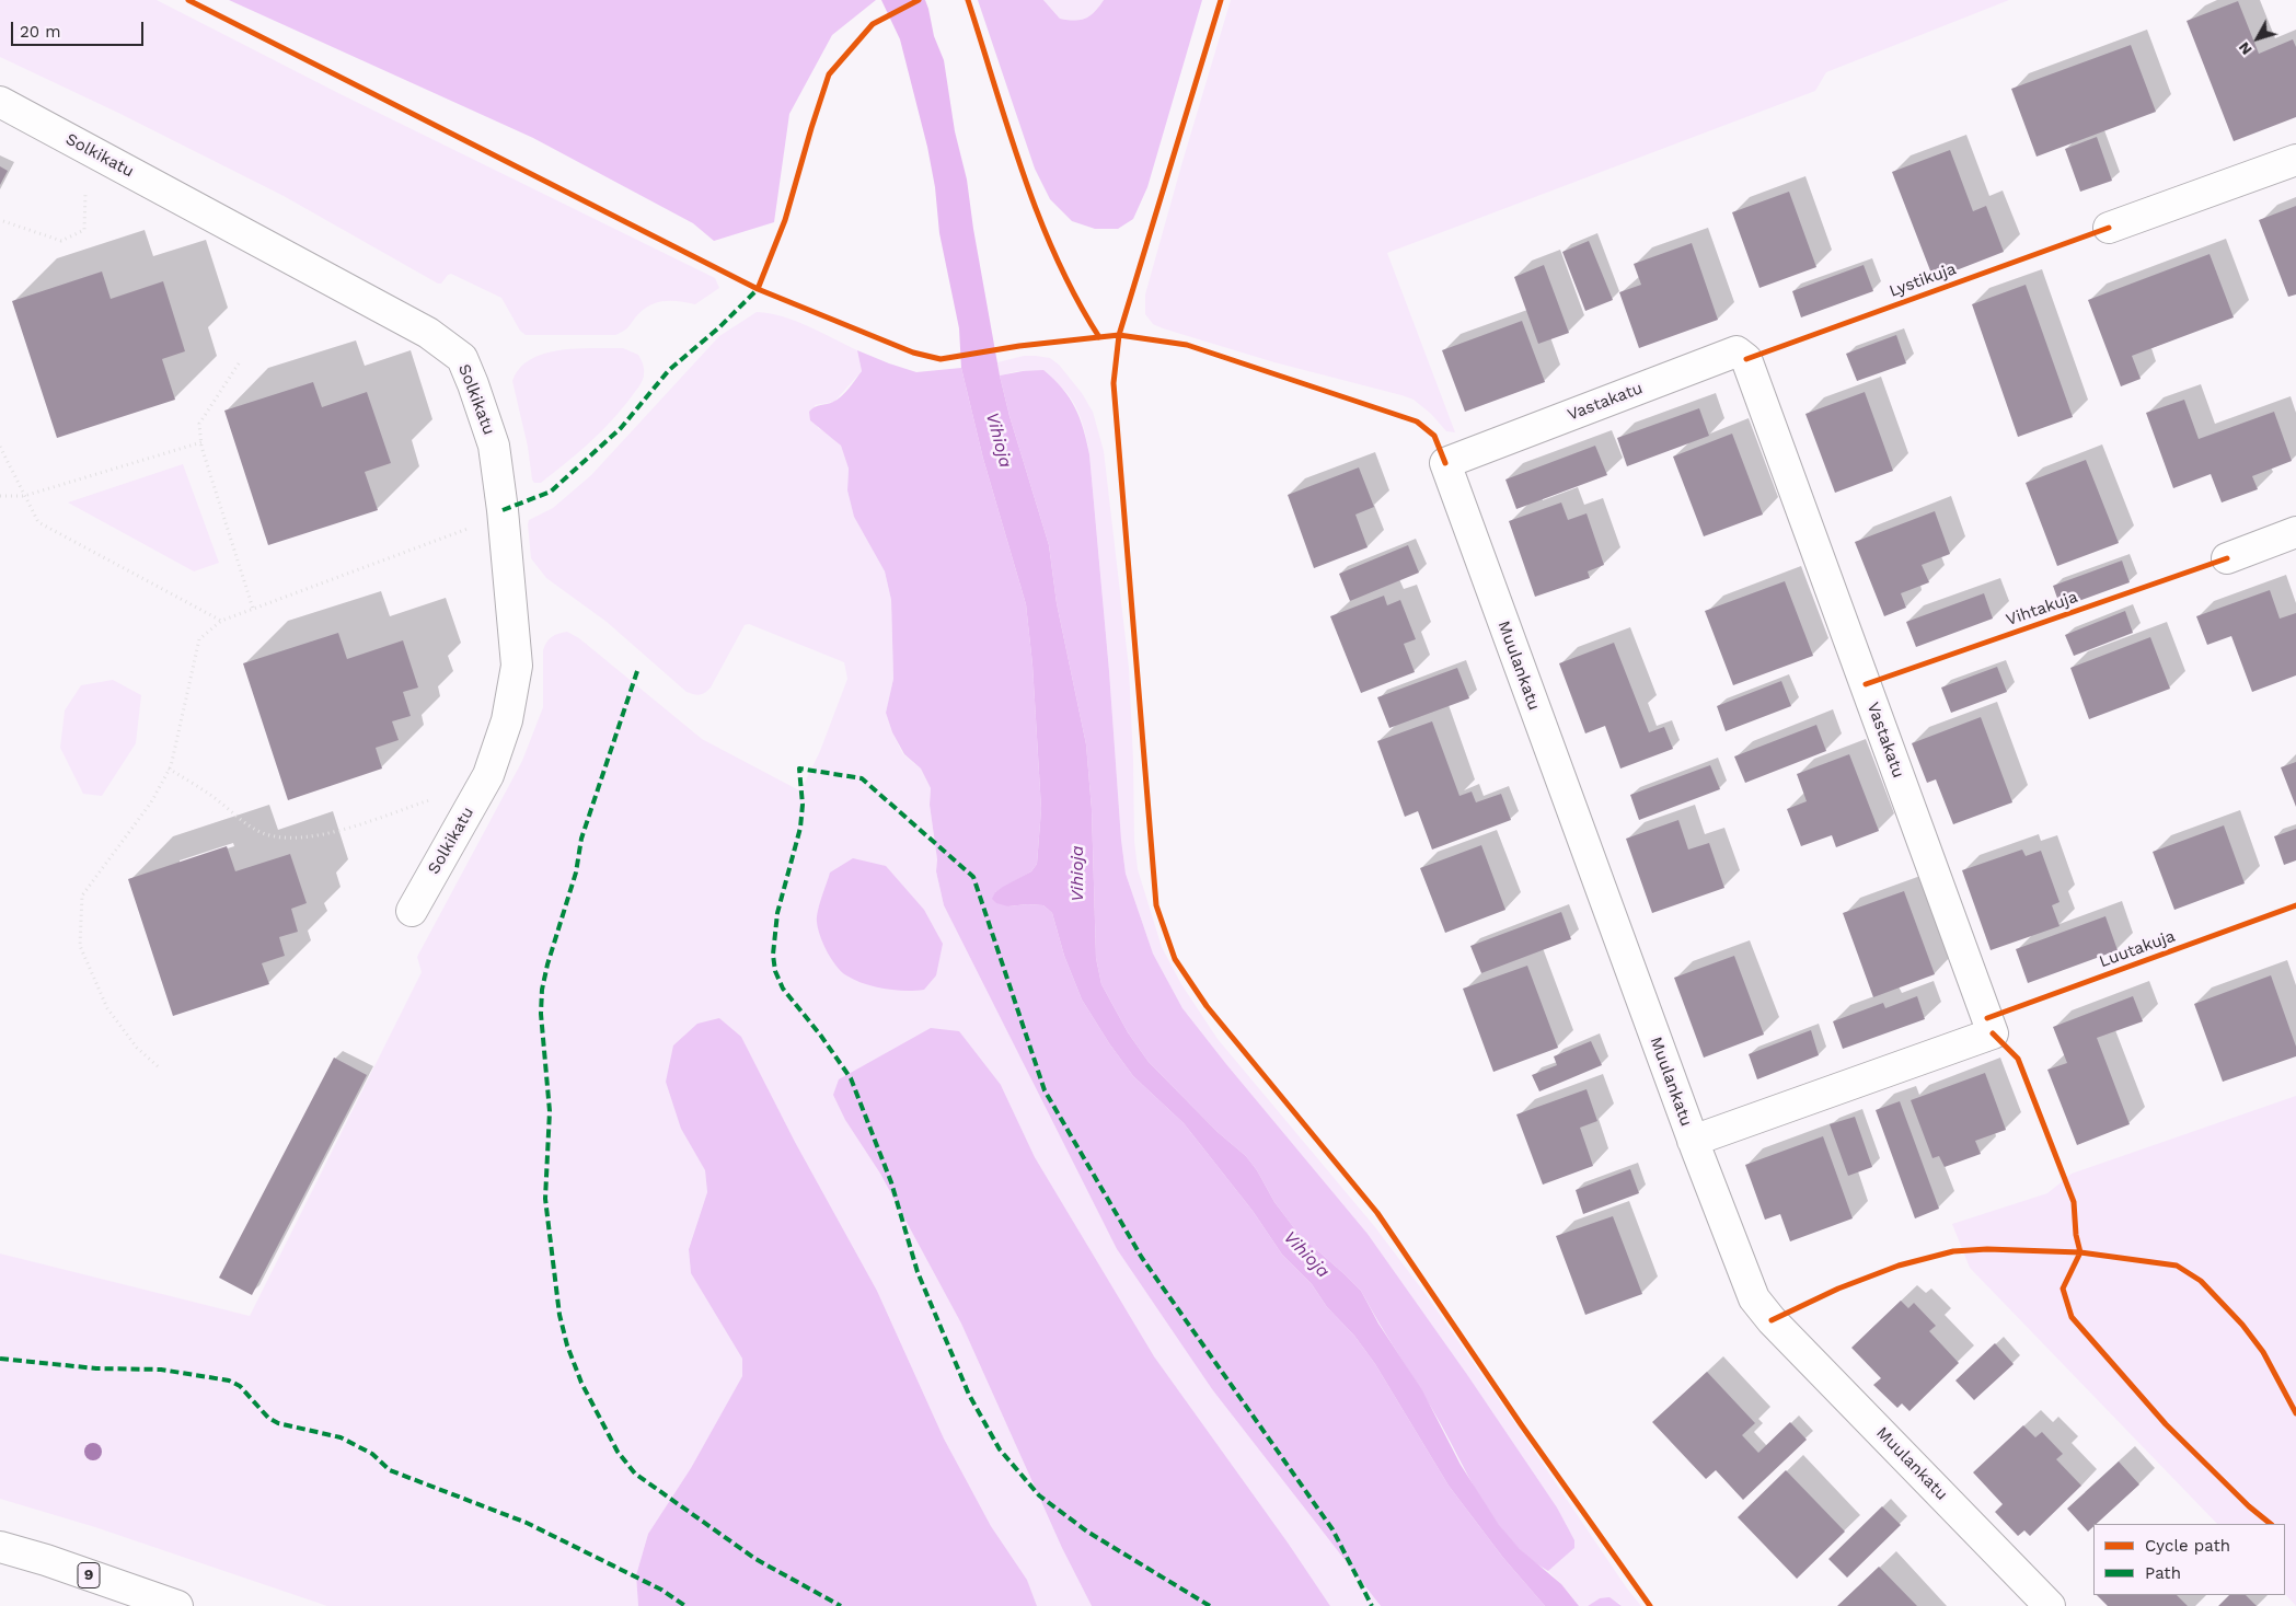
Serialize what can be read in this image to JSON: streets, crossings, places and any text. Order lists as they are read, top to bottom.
{
  "streets": {
    "main road": [
      "Solkikatu",
      "Vastakatu",
      "Muulankatu",
      "9"
    ],
    "cycle path": ["Lystikuja", "Vihtakuja", "Luutakuja"]
  },
  "crossings": [
    ["Vastakatu", "Muulankatu"]
  ],
  "water": ["Vihioja"],
  "legend": ["Cycle path", "Path"],
  "scale_bar": "20 m",
  "north": "bottom left"
}
